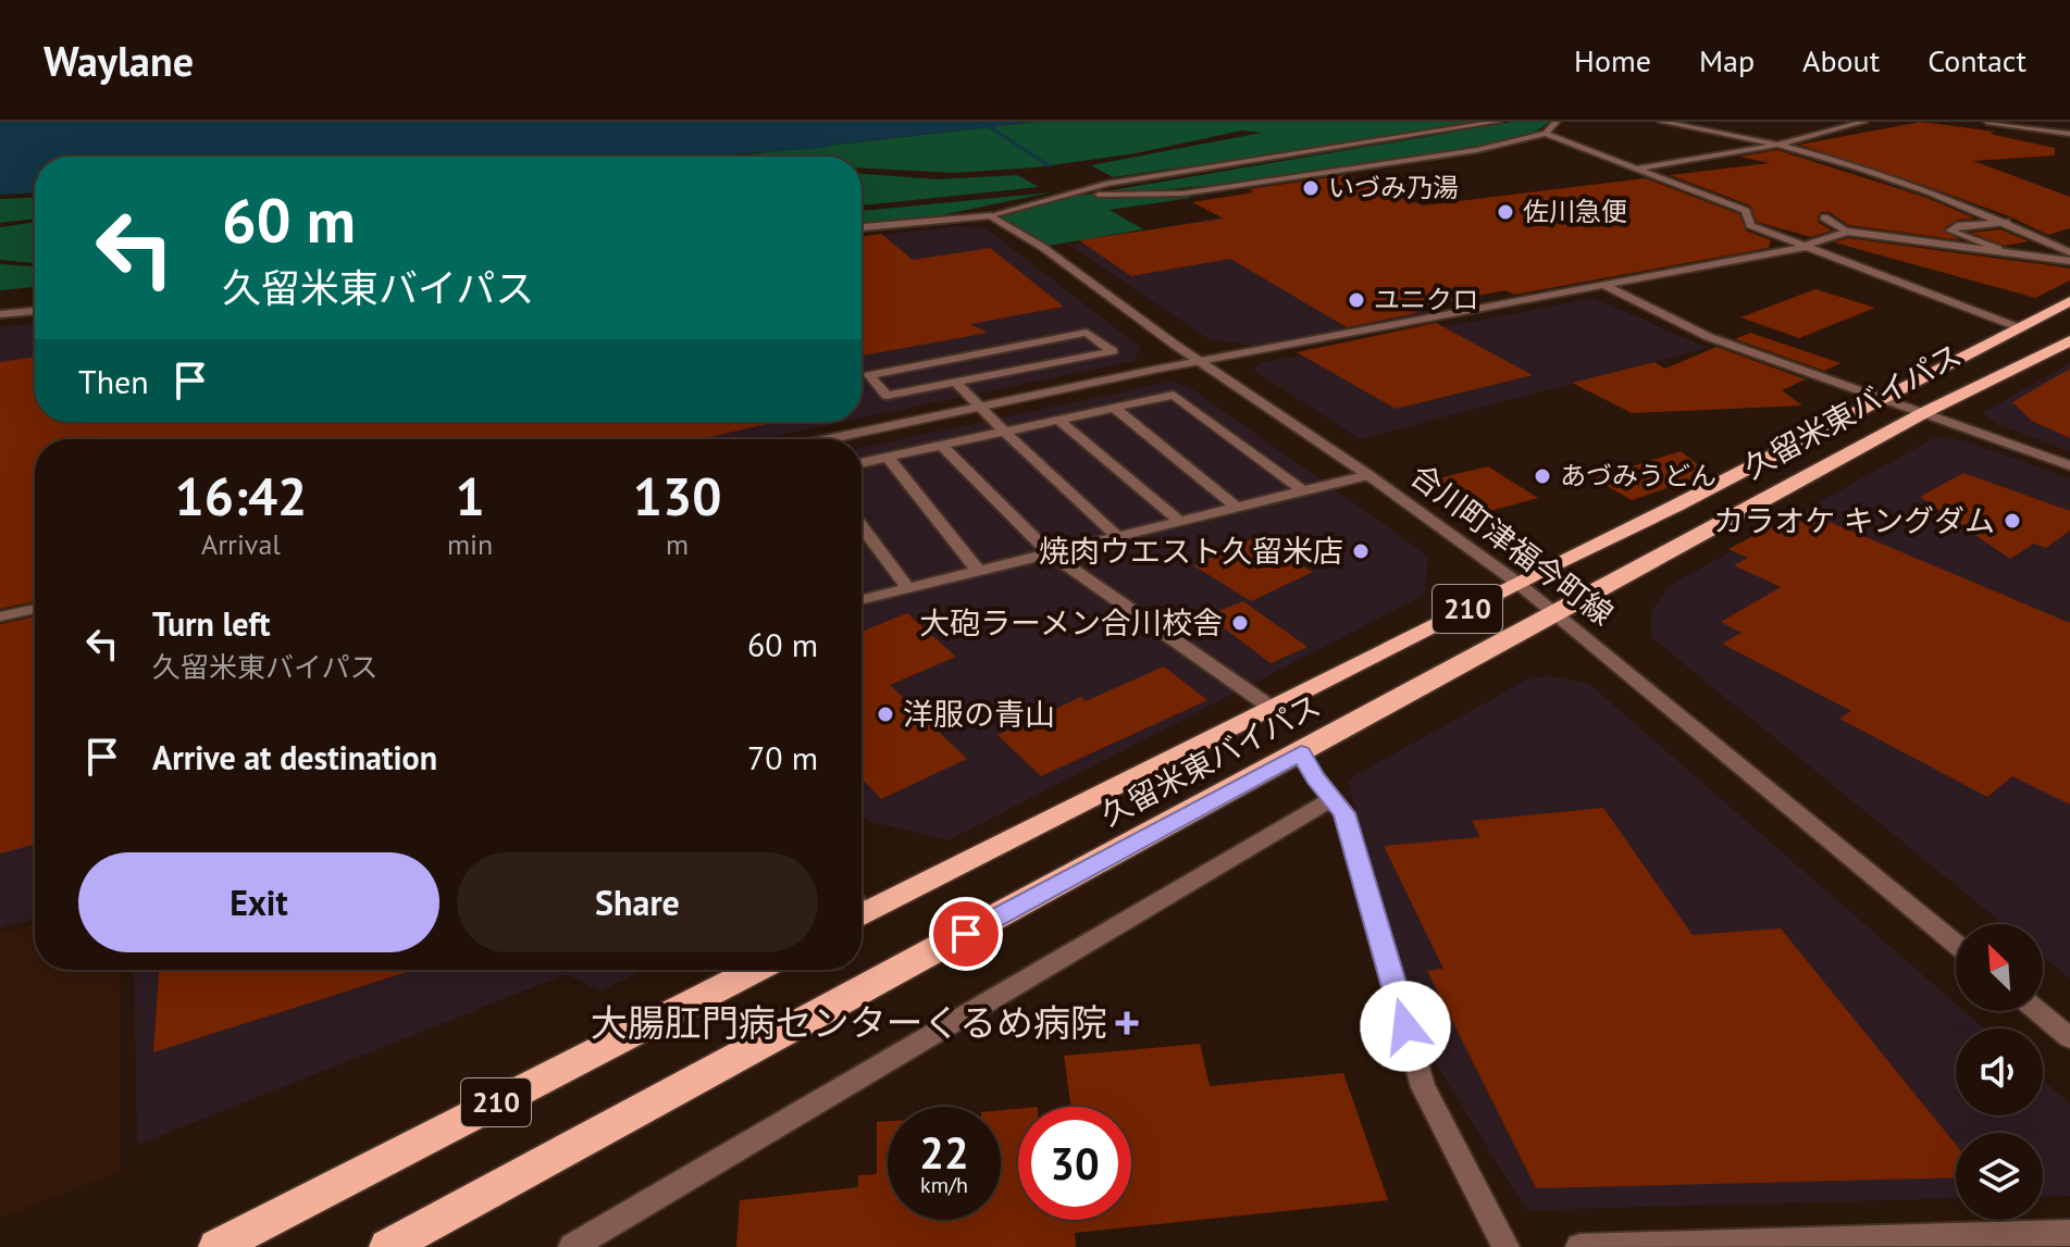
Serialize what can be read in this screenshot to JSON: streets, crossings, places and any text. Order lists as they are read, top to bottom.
{
  "streets": {
    "highway": ["久留米東バイパス", "210"],
    "street": ["合川町津福今町線"]
  },
  "crossings": [
    ["久留米東バイパス", "合川町津福今町線"]
  ],
  "places": {
    "other": [
      "いづみ乃湯",
      "佐川急便",
      "ユニクロ",
      "あづみうどん",
      "カラオケ キングダム",
      "焼肉ウエスト久留米店",
      "大砲ラーメン合川校舎",
      "洋服の青山"
    ],
    "health": ["大腸肛門病センターくるめ病院"]
  },
  "north": "top left",
  "page": {
    "header": "Waylane",
    "nav": [
      "Home",
      "Map",
      "About",
      "Contact"
    ],
    "turn": ["60 m", "久留米東バイパス"],
    "then": "Then",
    "eta": [
      "16:42",
      "Arrival",
      "1",
      "min",
      "130",
      "m"
    ],
    "list": [
      {
        "name": "Turn left",
        "note": "久留米東バイパス",
        "value": "60 m"
      },
      {
        "name": "Arrive at destination",
        "value": "70 m"
      }
    ],
    "buttons": ["Exit", "Share"],
    "speed": "22 km/h",
    "limit": "30"
  }
}
